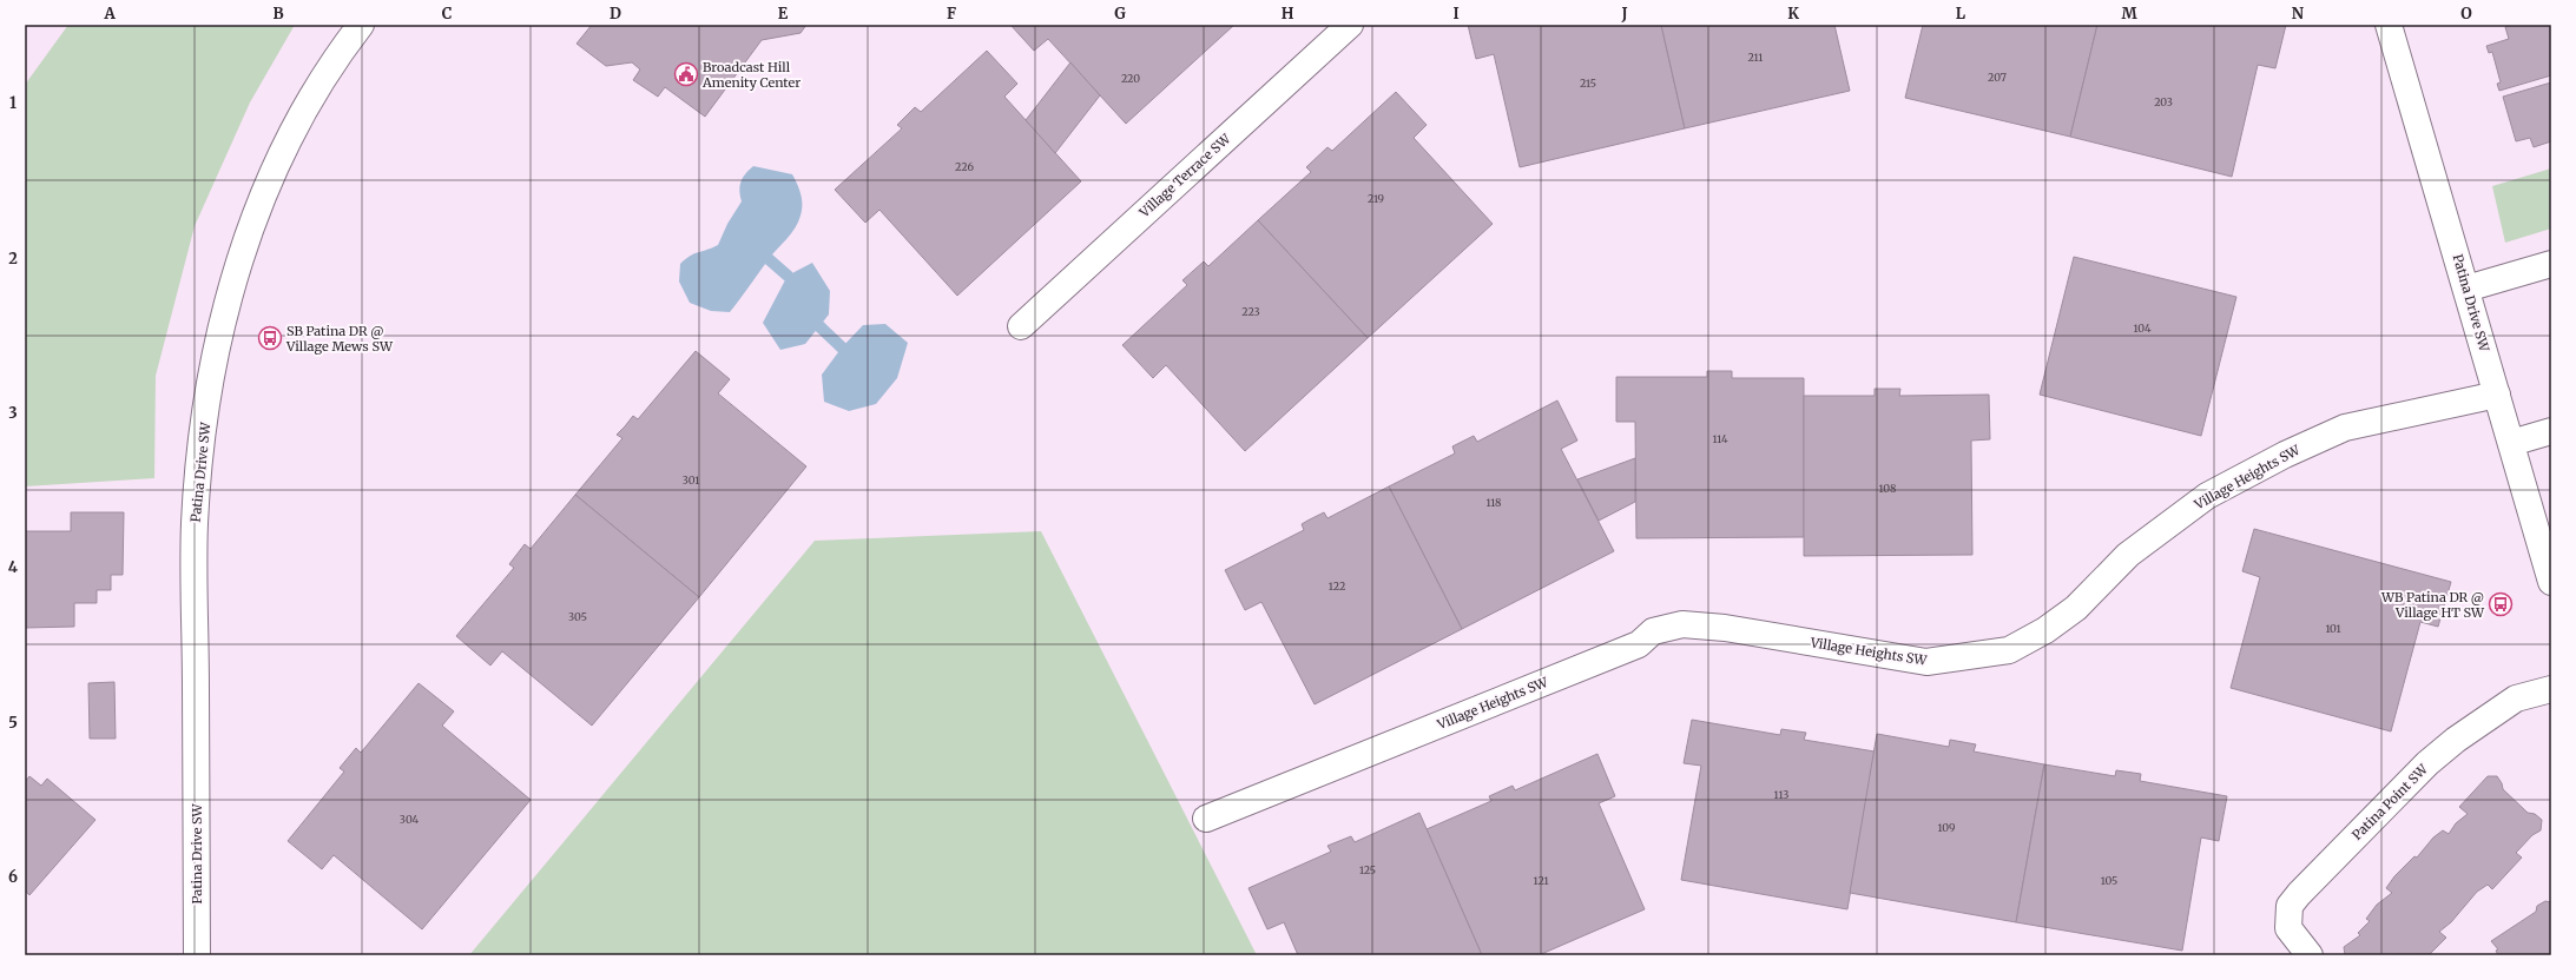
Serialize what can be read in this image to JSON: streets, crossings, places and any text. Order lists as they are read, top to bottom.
{
  "streets": {
    "street": [
      "Village Terrace SW",
      "Patina Drive SW",
      "Village Heights SW",
      "Patina Point SW"
    ]
  },
  "crossings": [
    ["Patina Drive SW", "Village Heights SW"]
  ],
  "places": {
    "public building": ["Broadcast Hill Amenity Center"],
    "bus stop": ["SB Patina DR @ Village Mews SW", "WB Patina DR @ Village HT SW"]
  },
  "house_numbers": [
    "211",
    "207",
    "220",
    "215",
    "203",
    "226",
    "219",
    "223",
    "104",
    "114",
    "301",
    "108",
    "118",
    "122",
    "305",
    "101",
    "113",
    "304",
    "109",
    "125",
    "121",
    "105"
  ],
  "grid": {
    "columns": [
      "A",
      "B",
      "C",
      "D",
      "E",
      "F",
      "G",
      "H",
      "I",
      "J",
      "K",
      "L",
      "M",
      "N",
      "O"
    ],
    "rows": [
      "1",
      "2",
      "3",
      "4",
      "5",
      "6"
    ]
  }
}
